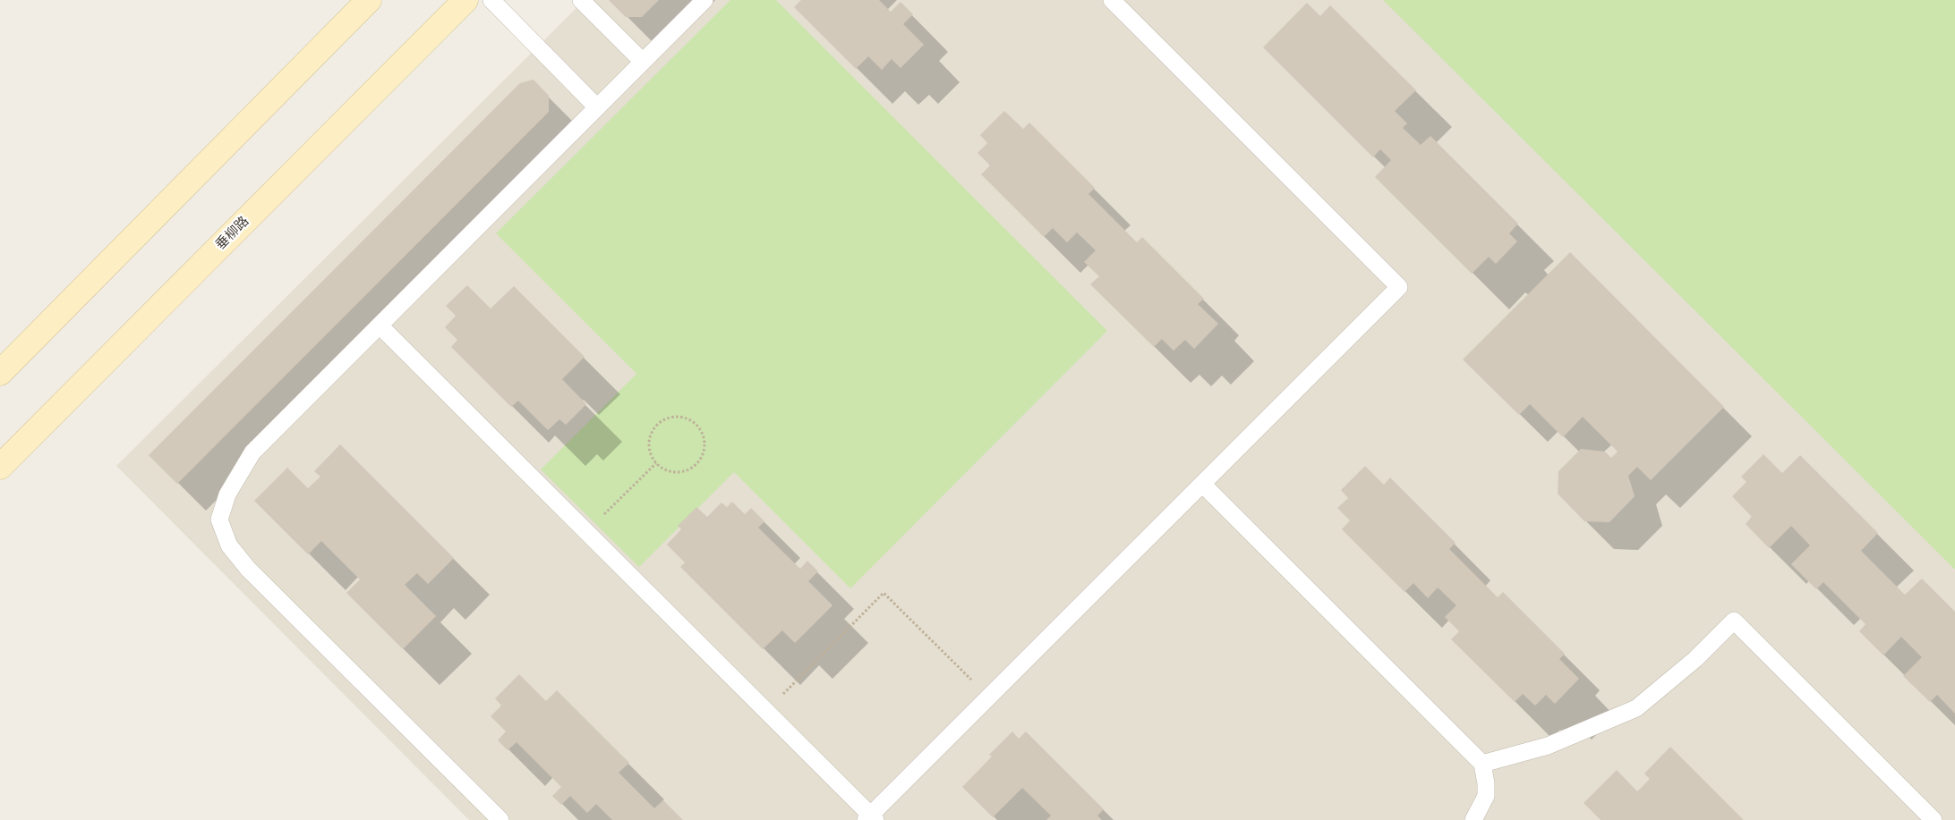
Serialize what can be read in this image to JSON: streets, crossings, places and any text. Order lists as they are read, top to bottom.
{
  "streets": {
    "street": ["垂柳路"]
  }
}
